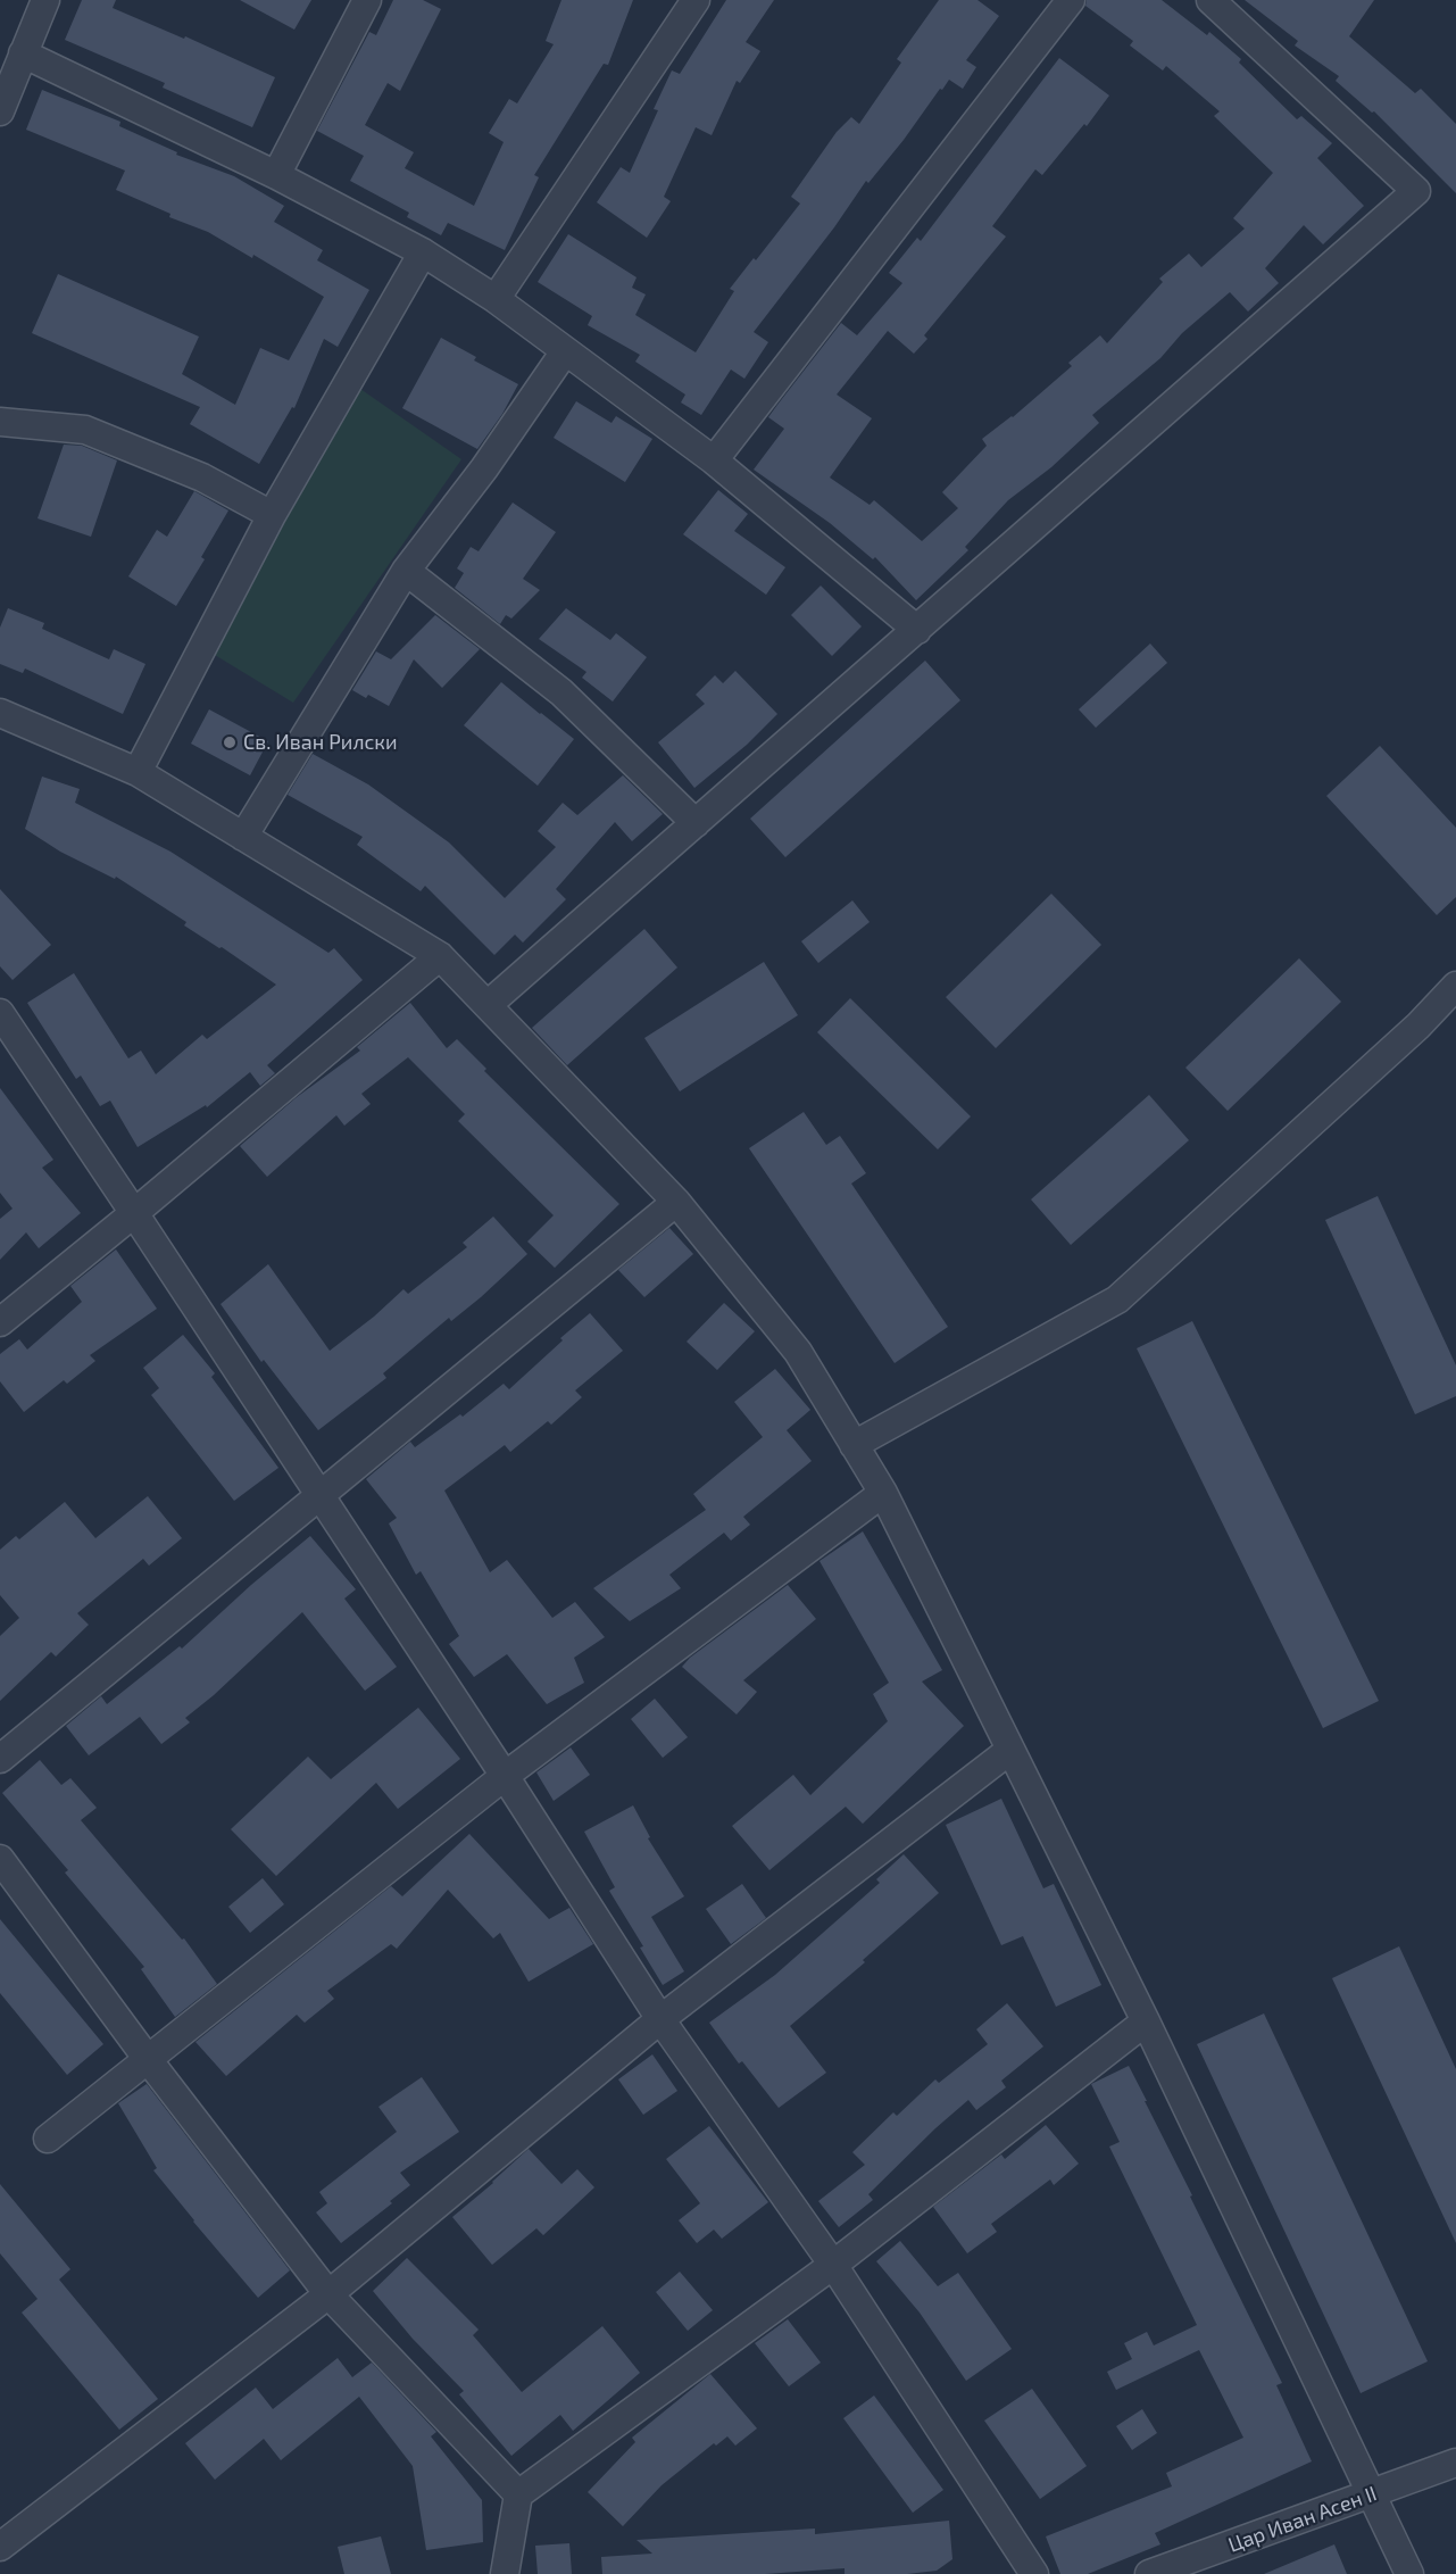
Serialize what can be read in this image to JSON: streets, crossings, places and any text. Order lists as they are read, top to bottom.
{
  "streets": {
    "street": ["Цар Иван Асен II"]
  },
  "places": ["Св. Иван Рилски"]
}
